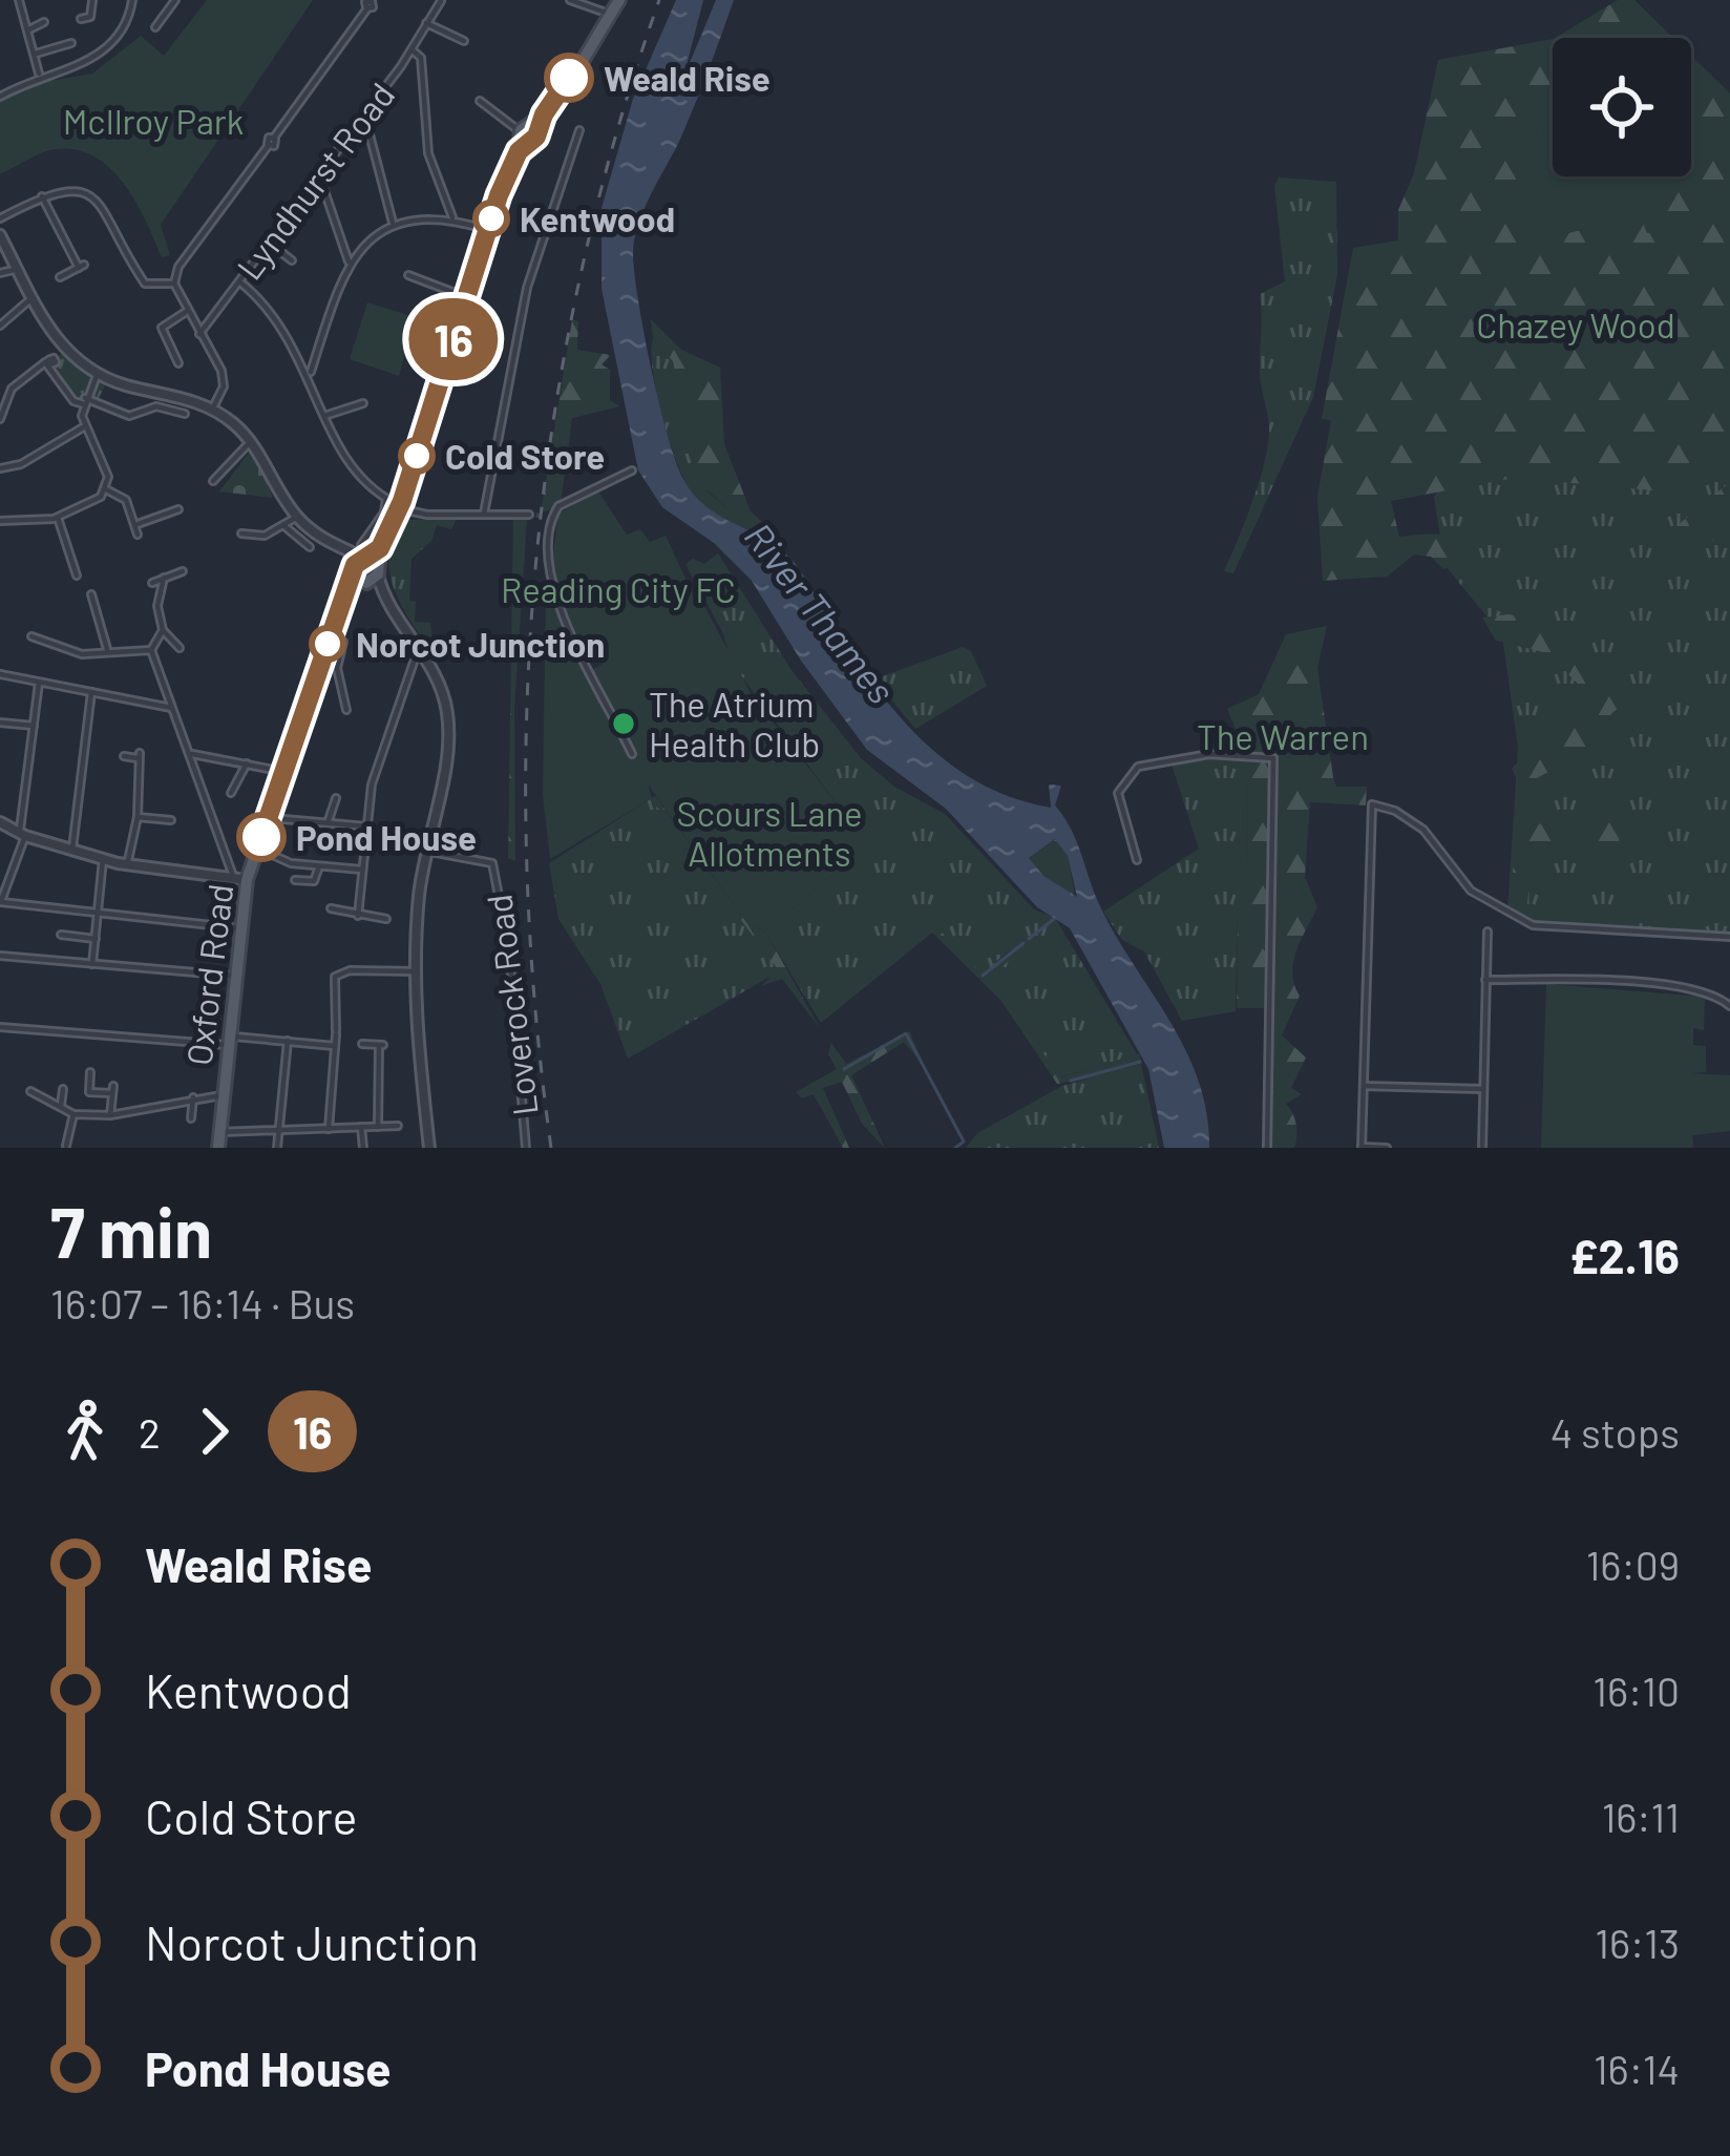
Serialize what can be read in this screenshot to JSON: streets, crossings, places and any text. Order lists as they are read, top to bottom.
{
  "streets": {
    "main road": ["Oxford Road"],
    "street": ["Lyndhurst Road", "Loverock Road"]
  },
  "water": ["River Thames"],
  "parks": [
    "McIlroy Park",
    "Chazey Wood",
    "Reading City FC",
    "The Warren",
    "Scours Lane Allotments"
  ],
  "places": [
    "Weald Rise",
    "Kentwood",
    "Cold Store",
    "Norcot Junction",
    "The Atrium Health Club",
    "Pond House"
  ],
  "lines": ["bus line 16"],
  "page": {
    "on_map": "16",
    "heading": ["7 min", "16:07 – 16:14 · Bus", "£2.16"],
    "legs": ["2", "16", "4 stops"],
    "list": [
      {
        "name": "Weald Rise",
        "value": "16:09"
      },
      {
        "name": "Kentwood",
        "value": "16:10"
      },
      {
        "name": "Cold Store",
        "value": "16:11"
      },
      {
        "name": "Norcot Junction",
        "value": "16:13"
      },
      {
        "name": "Pond House",
        "value": "16:14"
      }
    ]
  }
}
